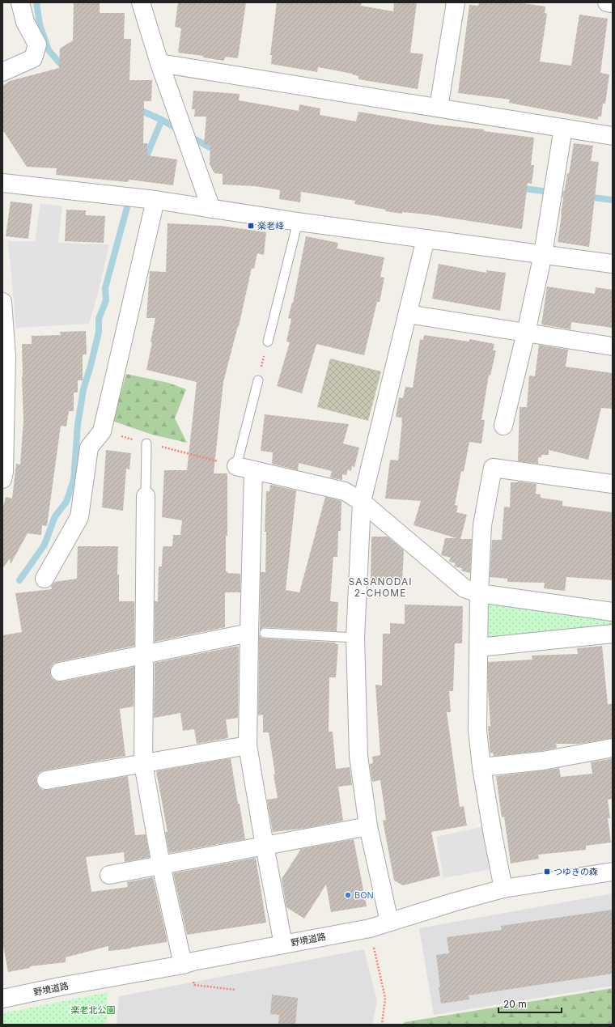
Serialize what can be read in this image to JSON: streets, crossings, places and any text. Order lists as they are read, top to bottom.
{
  "streets": {
    "street": ["野境道路"]
  },
  "districts": ["SASANODAI 2-CHOME"],
  "parks": ["楽老北公園"],
  "places": {
    "transit": ["楽老峰", "つゆきの森"],
    "other": ["BON"]
  },
  "scale_bar": "20 m"
}
